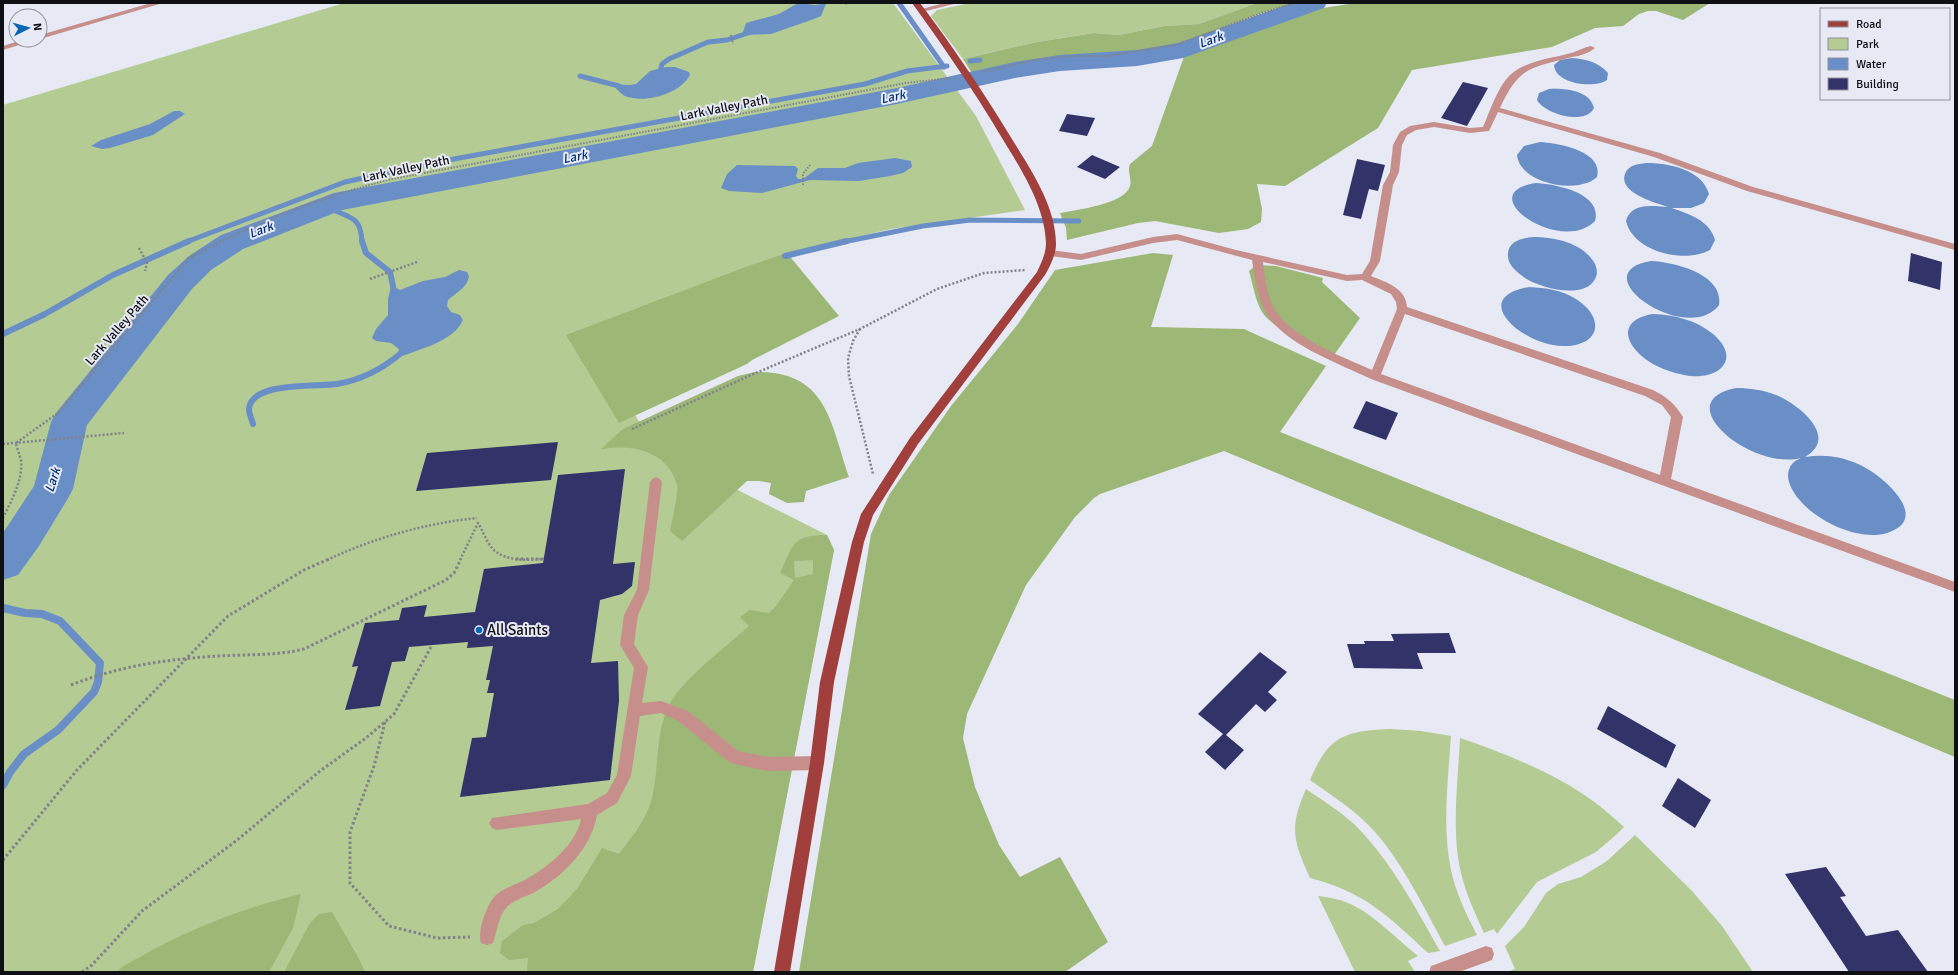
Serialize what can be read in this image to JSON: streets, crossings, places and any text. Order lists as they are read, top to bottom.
{
  "streets": {
    "path": ["Lark Valley Path"]
  },
  "water": ["Lark"],
  "places": ["All Saints"],
  "legend": [
    "Road",
    "Park",
    "Water",
    "Building"
  ],
  "north": "right"
}
